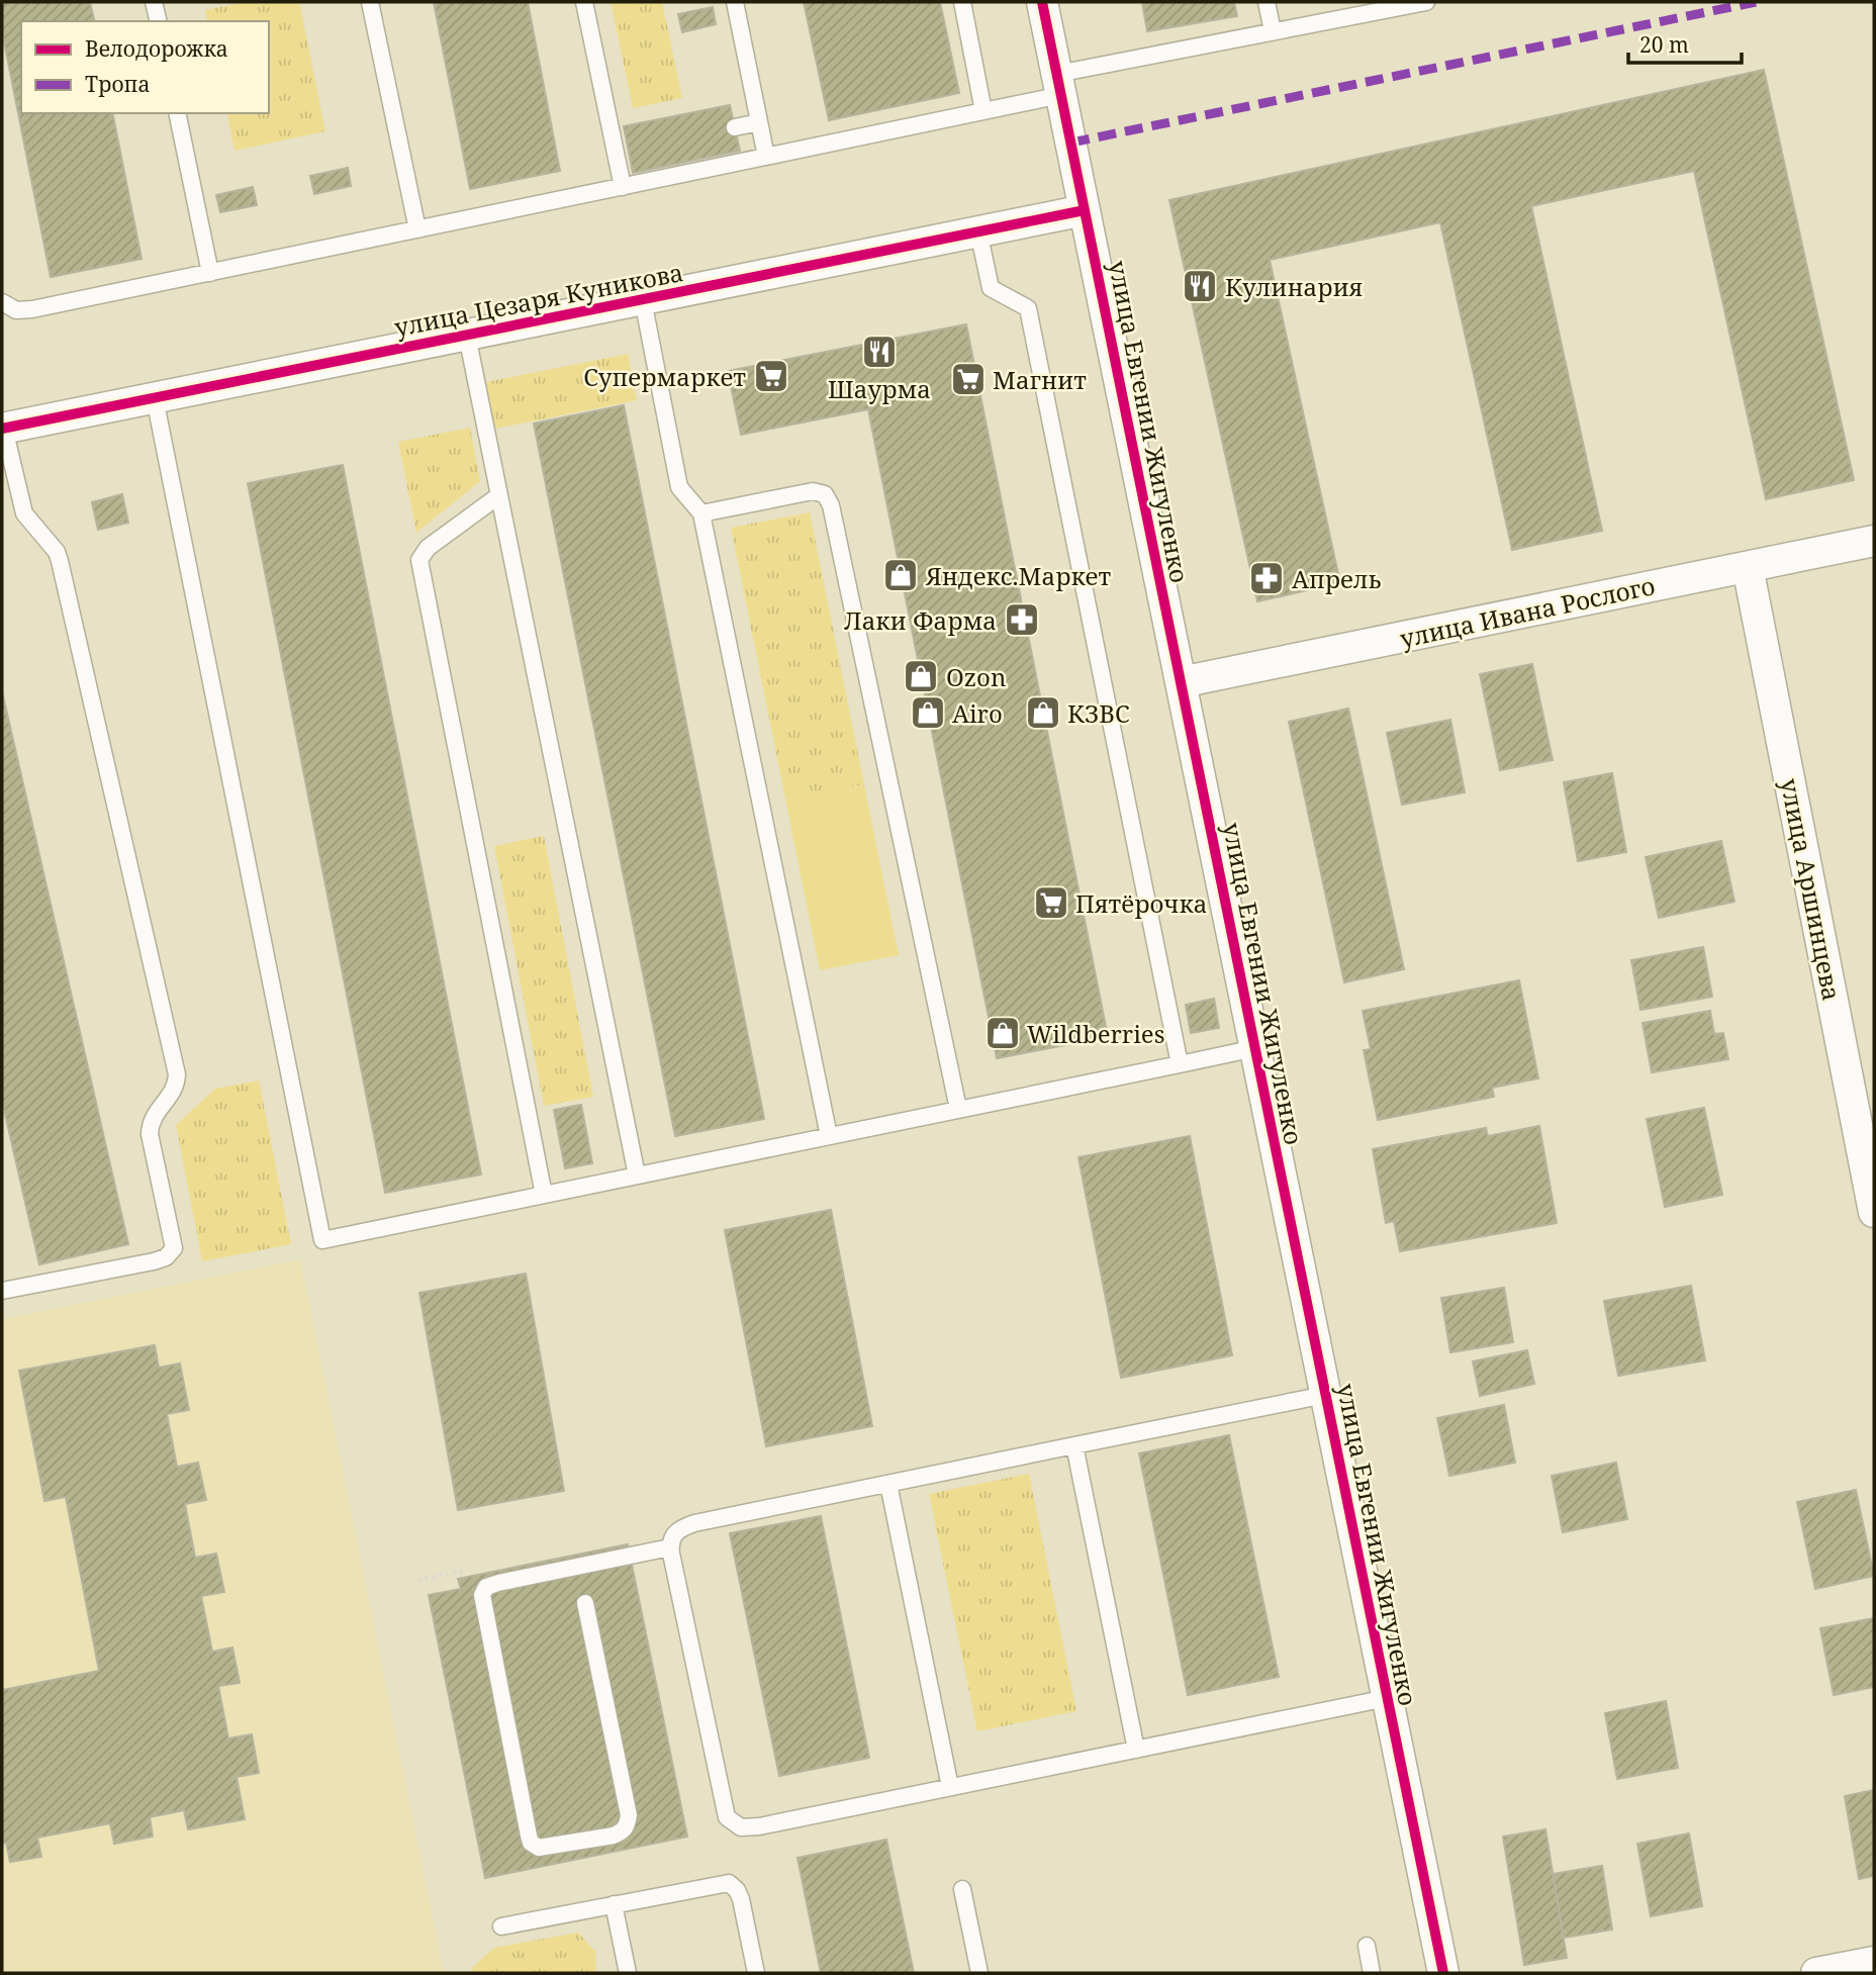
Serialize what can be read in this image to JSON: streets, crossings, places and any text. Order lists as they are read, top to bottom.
{
  "streets": {
    "street": [
      "улица Цезаря Куникова",
      "улица Евгении Жигуленко",
      "улица Ивана Рослого",
      "улица Аршинцева"
    ]
  },
  "crossings": [
    ["улица Цезаря Куникова", "улица Евгении Жигуленко"],
    ["улица Евгении Жигуленко", "улица Ивана Рослого"],
    ["улица Ивана Рослого", "улица Аршинцева"]
  ],
  "places": {
    "restaurant": ["Кулинария", "Шаурма"],
    "supermarket": ["Супермаркет", "Магнит", "Пятёрочка"],
    "shop": [
      "Яндекс.Маркет",
      "Ozon",
      "Airo",
      "КЗВС",
      "Wildberries"
    ],
    "pharmacy": ["Апрель", "Лаки Фарма"]
  },
  "legend": ["Велодорожка", "Тропа"],
  "scale_bar": "20 m"
}
